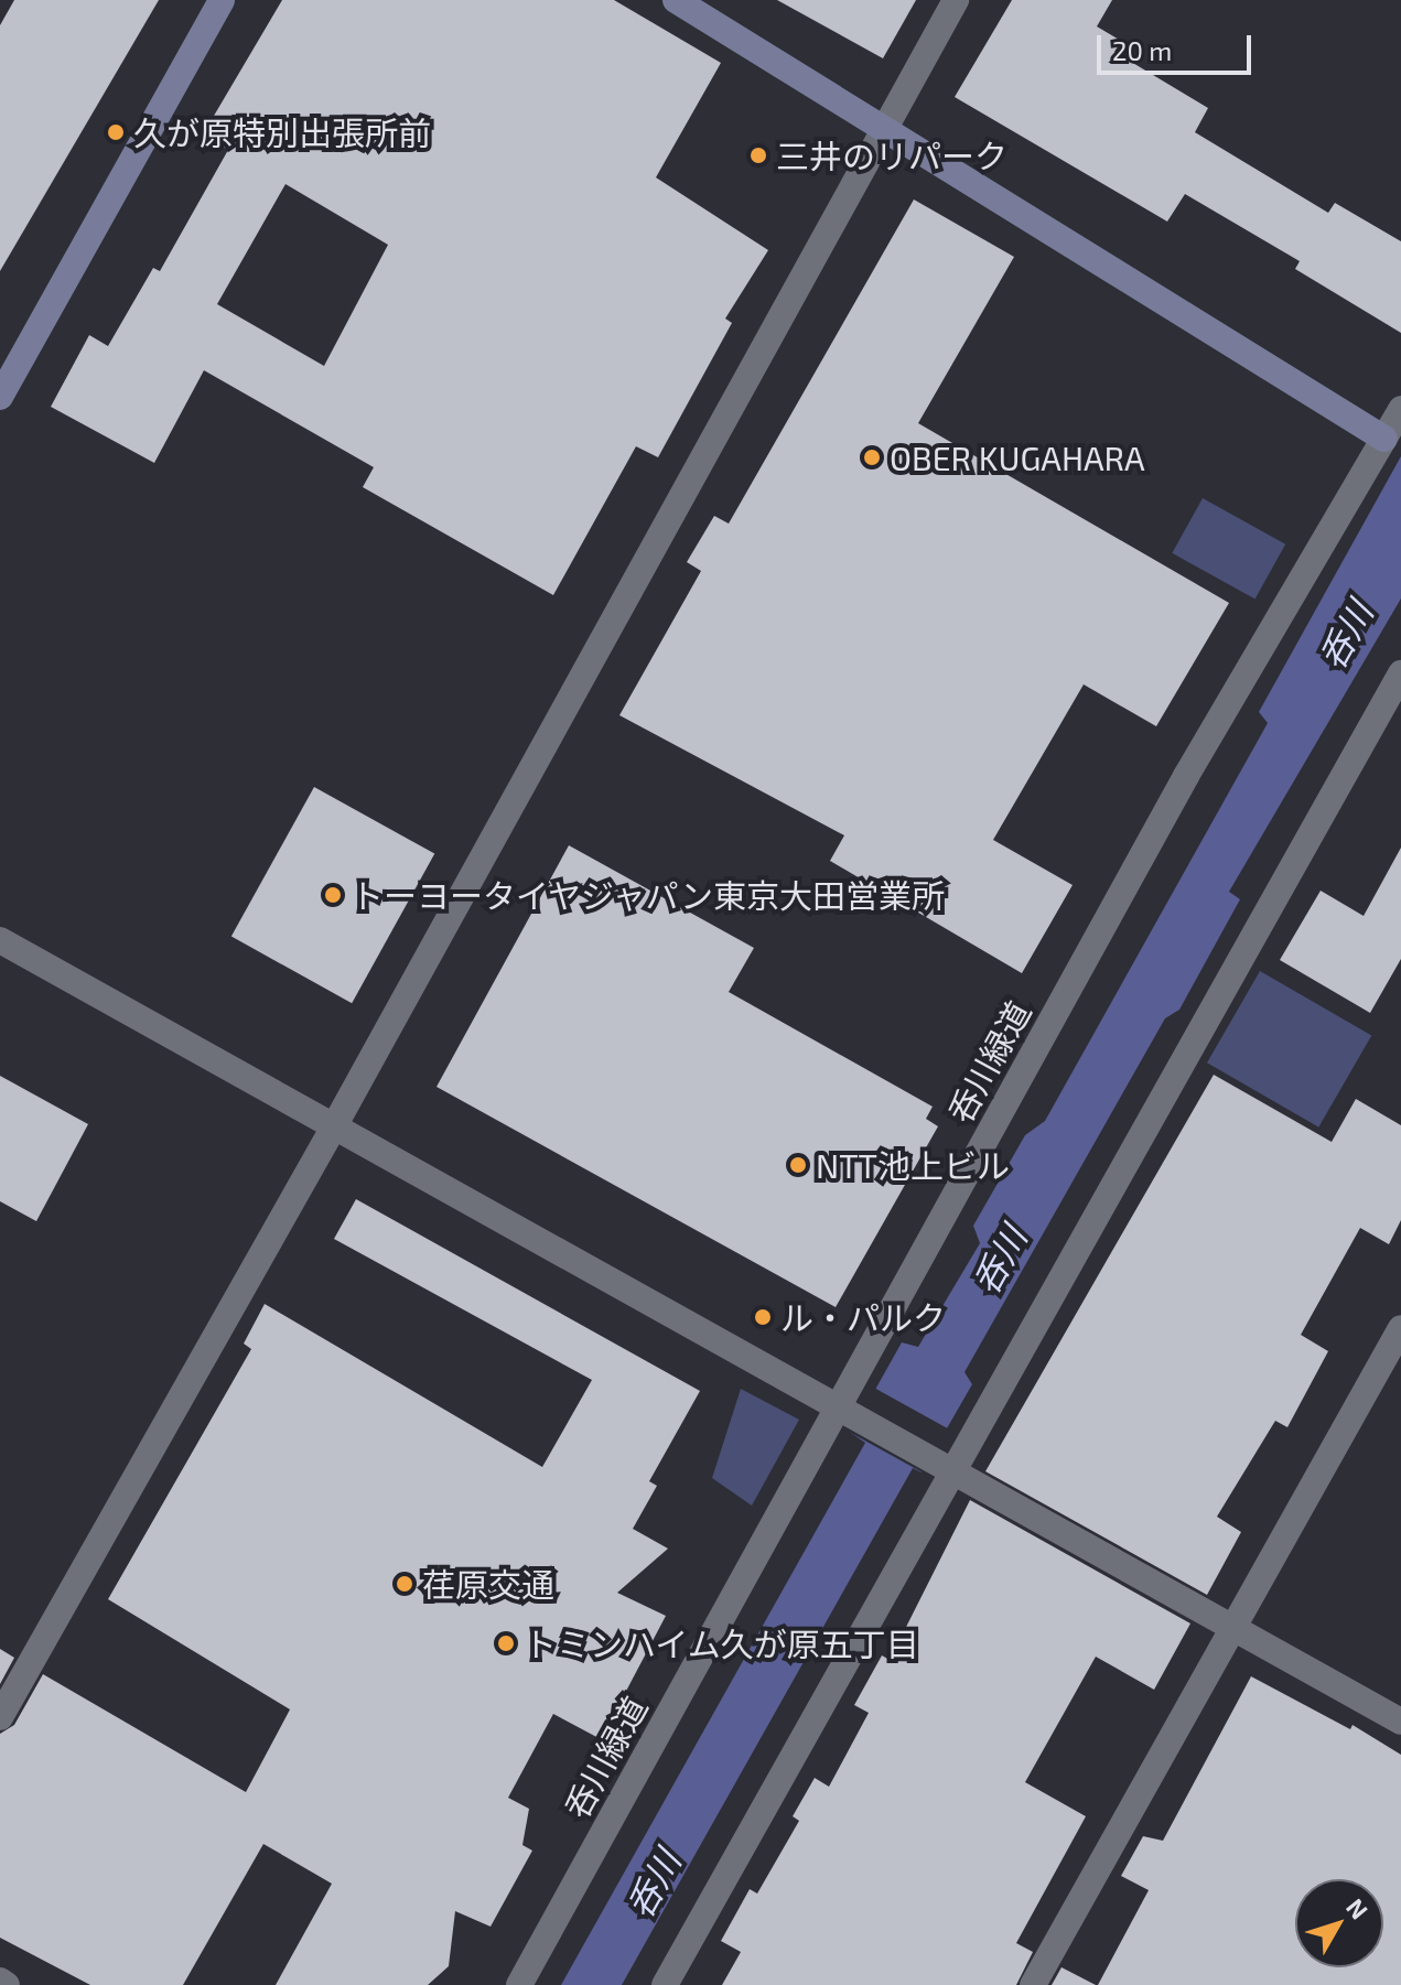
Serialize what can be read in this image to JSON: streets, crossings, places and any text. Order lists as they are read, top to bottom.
{
  "streets": {
    "street": ["呑川緑道"]
  },
  "water": ["呑川"],
  "places": [
    "久が原特別出張所前",
    "三井のリパーク",
    "OBER KUGAHARA",
    "トーヨータイヤジャパン東京大田営業所",
    "NTT池上ビル",
    "ル・パルク",
    "荏原交通",
    "トミンハイム久が原五丁目"
  ],
  "scale_bar": "20 m",
  "north": "top right"
}
